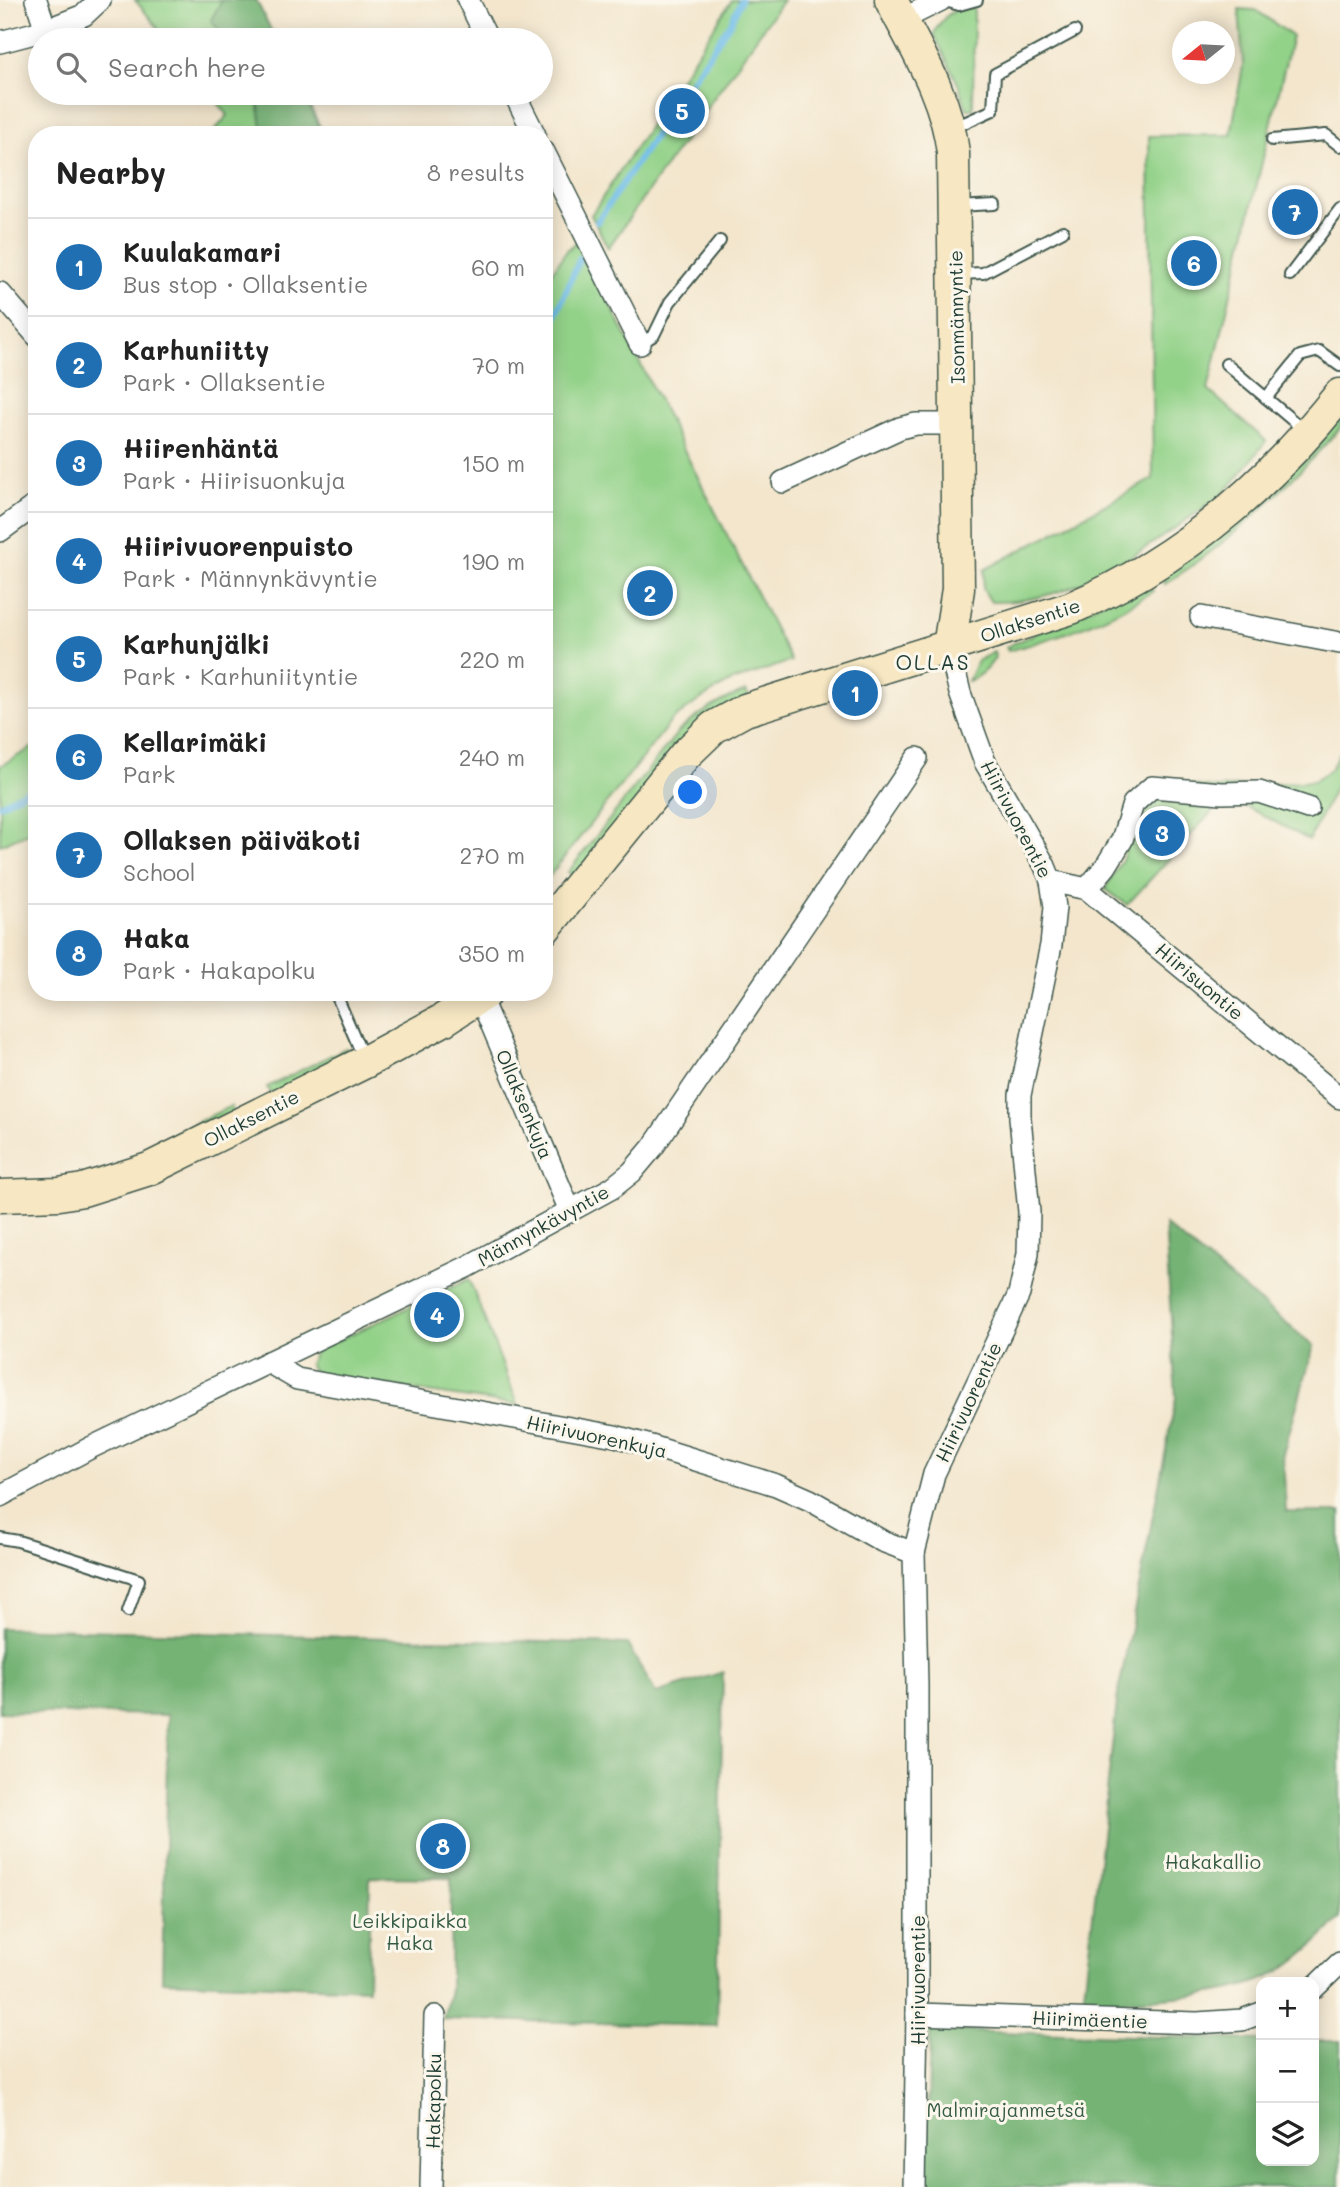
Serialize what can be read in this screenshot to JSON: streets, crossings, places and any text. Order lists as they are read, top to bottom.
{
  "streets": {
    "street": [
      "Isonmännyntie",
      "Ollaksentie",
      "Hiirivuorentie",
      "Hiirisuontie",
      "Ollaksenkuja",
      "Männynkävyntie",
      "Hiirivuorenkuja",
      "Hiirimäentie",
      "Hakapolku"
    ]
  },
  "crossings": [
    ["Isonmännyntie", "Ollaksentie"],
    ["Isonmännyntie", "Hiirivuorentie"],
    ["Ollaksentie", "Hiirivuorentie"],
    ["Hiirivuorentie", "Hiirisuontie"],
    ["Hiirivuorentie", "Hiirivuorenkuja"],
    ["Hiirivuorentie", "Hiirimäentie"],
    ["Ollaksenkuja", "Männynkävyntie"],
    ["Männynkävyntie", "Hiirivuorenkuja"]
  ],
  "districts": ["OLLAS"],
  "parks": ["Hakakallio", "Leikkipaikka Haka", "Malmirajanmetsä"],
  "north": "left",
  "page": {
    "search": "Search here",
    "pins": [
      "5",
      "7",
      "6",
      "2",
      "1",
      "3",
      "4",
      "8"
    ],
    "heading": ["Nearby", "8 results"],
    "list": [
      {
        "mark": "1",
        "name": "Kuulakamari",
        "note": "Bus stop · Ollaksentie",
        "value": "60 m"
      },
      {
        "mark": "2",
        "name": "Karhuniitty",
        "note": "Park · Ollaksentie",
        "value": "70 m"
      },
      {
        "mark": "3",
        "name": "Hiirenhäntä",
        "note": "Park · Hiirisuonkuja",
        "value": "150 m"
      },
      {
        "mark": "4",
        "name": "Hiirivuorenpuisto",
        "note": "Park · Männynkävyntie",
        "value": "190 m"
      },
      {
        "mark": "5",
        "name": "Karhunjälki",
        "note": "Park · Karhuniityntie",
        "value": "220 m"
      },
      {
        "mark": "6",
        "name": "Kellarimäki",
        "note": "Park",
        "value": "240 m"
      },
      {
        "mark": "7",
        "name": "Ollaksen päiväkoti",
        "note": "School",
        "value": "270 m"
      },
      {
        "mark": "8",
        "name": "Haka",
        "note": "Park · Hakapolku",
        "value": "350 m"
      }
    ],
    "map_buttons": ["+", "−"]
  }
}
